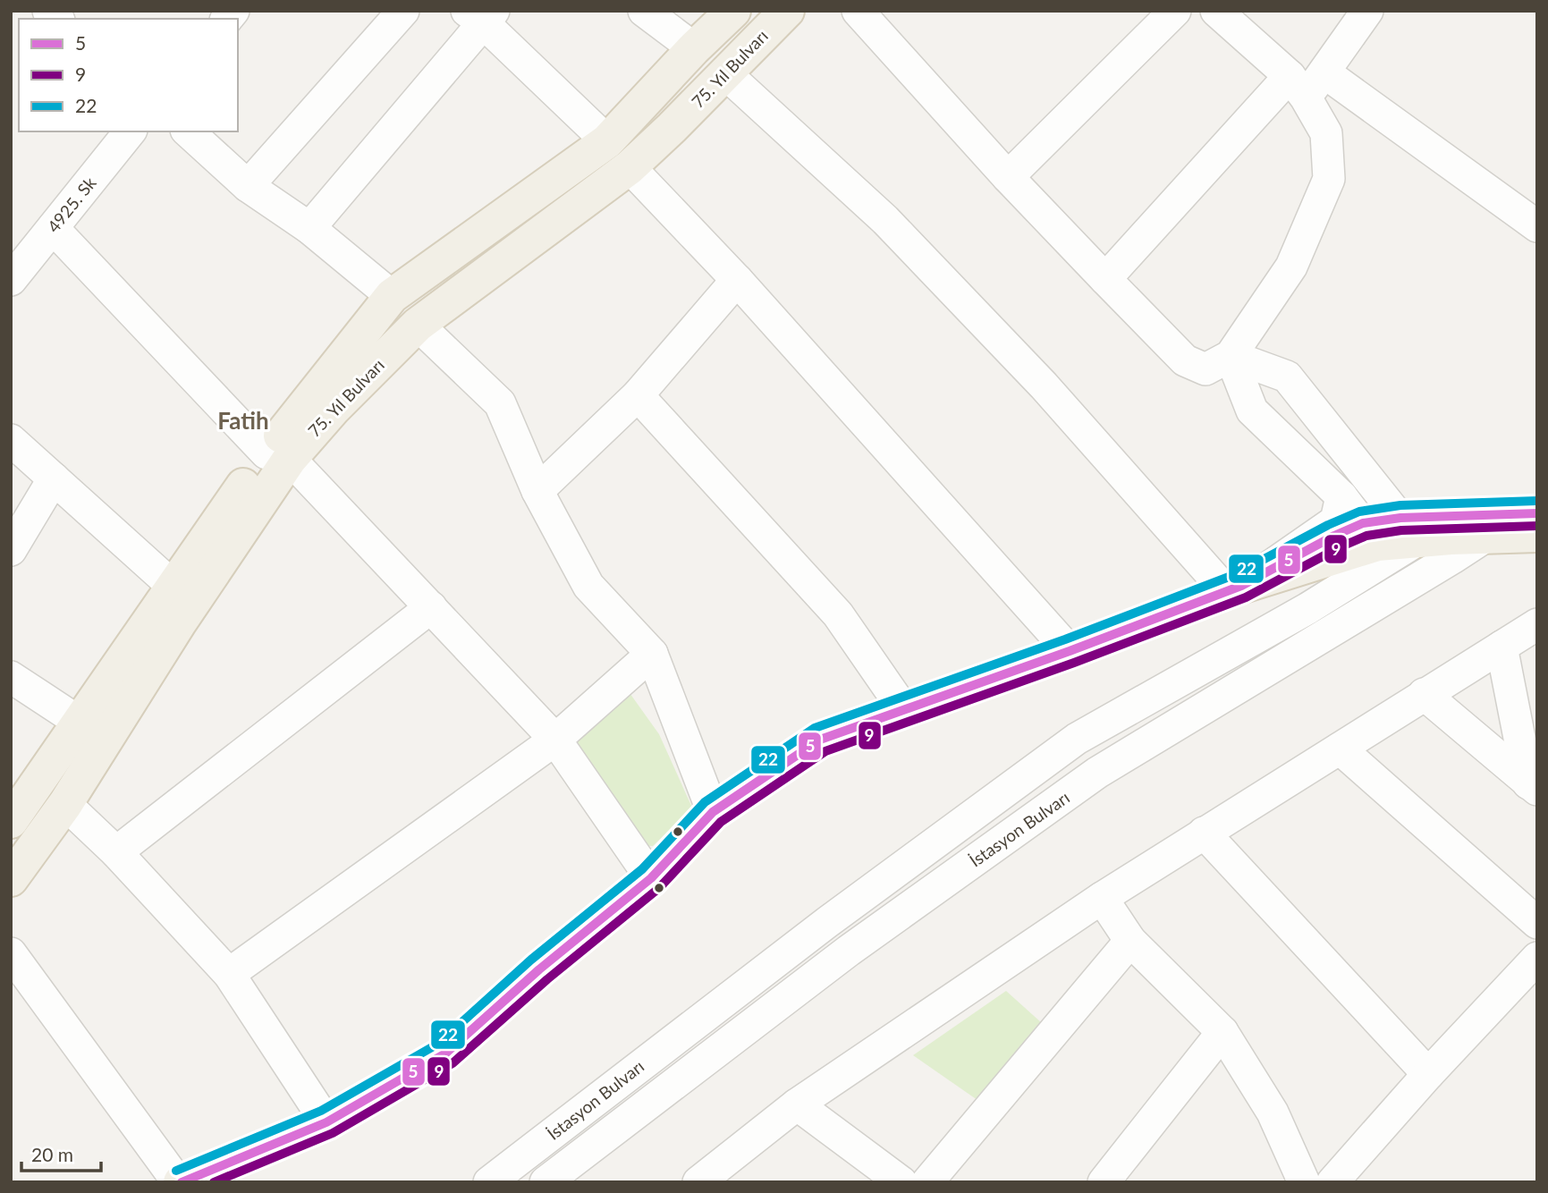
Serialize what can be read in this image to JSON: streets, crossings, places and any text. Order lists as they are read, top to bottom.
{
  "streets": {
    "main road": ["75. Yıl Bulvarı"],
    "street": ["4925. Sk", "İstasyon Bulvarı"]
  },
  "districts": ["Fatih"],
  "lines": ["transit line 22", "transit line 5", "transit line 9"],
  "legend": ["5", "9", "22"],
  "scale_bar": "20 m"
}
